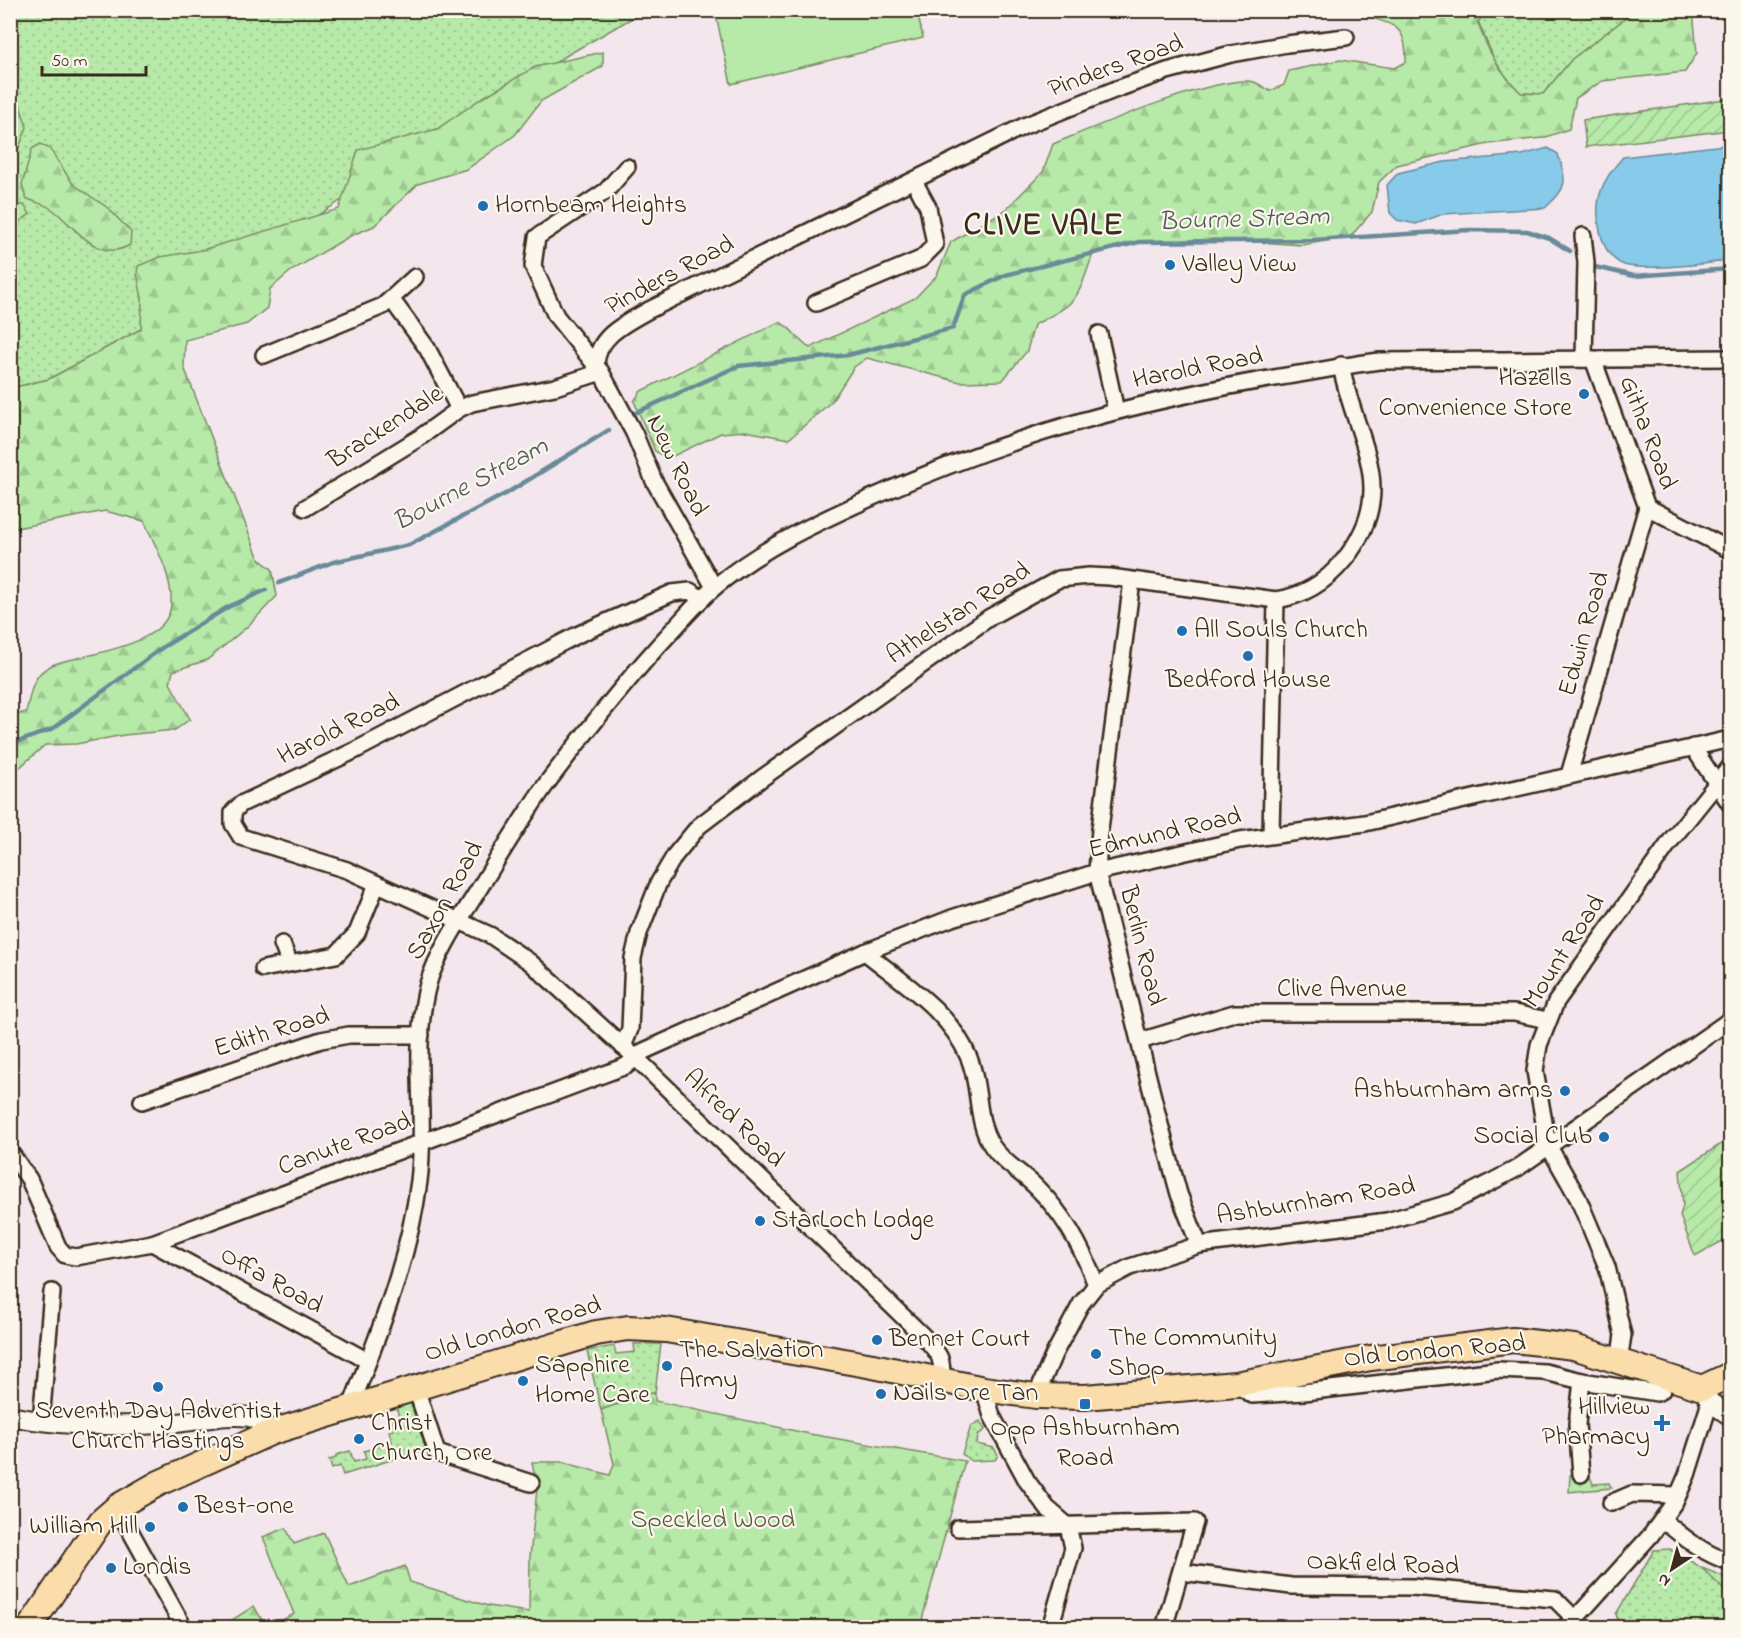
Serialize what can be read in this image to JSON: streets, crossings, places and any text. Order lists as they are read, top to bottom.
{
  "streets": {
    "highway": ["Old London Road"],
    "street": [
      "Pinders Road",
      "Harold Road",
      "Brackendale",
      "Githa Road",
      "New Road",
      "Athelstan Road",
      "Edwin Road",
      "Edmund Road",
      "Saxon Road",
      "Berlin Road",
      "Mount Road",
      "Clive Avenue",
      "Edith Road",
      "Alfred Road",
      "Canute Road",
      "Ashburnham Road",
      "Offa Road",
      "Oakfield Road"
    ]
  },
  "crossings": [
    ["Pinders Road", "Brackendale"],
    ["Pinders Road", "New Road"],
    ["Harold Road", "Githa Road"],
    ["Harold Road", "New Road"],
    ["Harold Road", "Athelstan Road"],
    ["Harold Road", "Saxon Road"],
    ["Harold Road", "Alfred Road"],
    ["Brackendale", "New Road"],
    ["Githa Road", "Edwin Road"],
    ["New Road", "Saxon Road"],
    ["Athelstan Road", "Berlin Road"],
    ["Athelstan Road", "Alfred Road"],
    ["Edwin Road", "Edmund Road"],
    ["Edmund Road", "Berlin Road"],
    ["Edmund Road", "Alfred Road"],
    ["Edmund Road", "Canute Road"],
    ["Saxon Road", "Edith Road"],
    ["Saxon Road", "Alfred Road"],
    ["Saxon Road", "Canute Road"],
    ["Saxon Road", "Offa Road"],
    ["Saxon Road", "Old London Road"],
    ["Berlin Road", "Clive Avenue"],
    ["Berlin Road", "Ashburnham Road"],
    ["Mount Road", "Clive Avenue"],
    ["Mount Road", "Ashburnham Road"],
    ["Mount Road", "Old London Road"],
    ["Alfred Road", "Canute Road"],
    ["Alfred Road", "Old London Road"],
    ["Canute Road", "Offa Road"],
    ["Ashburnham Road", "Old London Road"]
  ],
  "districts": ["CLIVE VALE"],
  "water": ["Bourne Stream"],
  "parks": ["Speckled Wood"],
  "places": {
    "other": [
      "Hornbeam Heights",
      "Valley View",
      "Hazells Convenience Store",
      "All Souls Church",
      "Bedford House",
      "Ashburnham arms",
      "Social Club",
      "StarLoch Lodge",
      "Bennet Court",
      "The Community Shop",
      "The Salvation Army",
      "Sapphire Home Care",
      "Seventh Day Adventist Church Hastings",
      "Nails Ore Tan",
      "Christ Church, Ore",
      "Best-one",
      "William Hill",
      "Londis"
    ],
    "transit": ["Opp Ashburnham Road"],
    "health": ["Hillview Pharmacy"]
  },
  "scale_bar": "50 m",
  "north": "bottom left"
}
